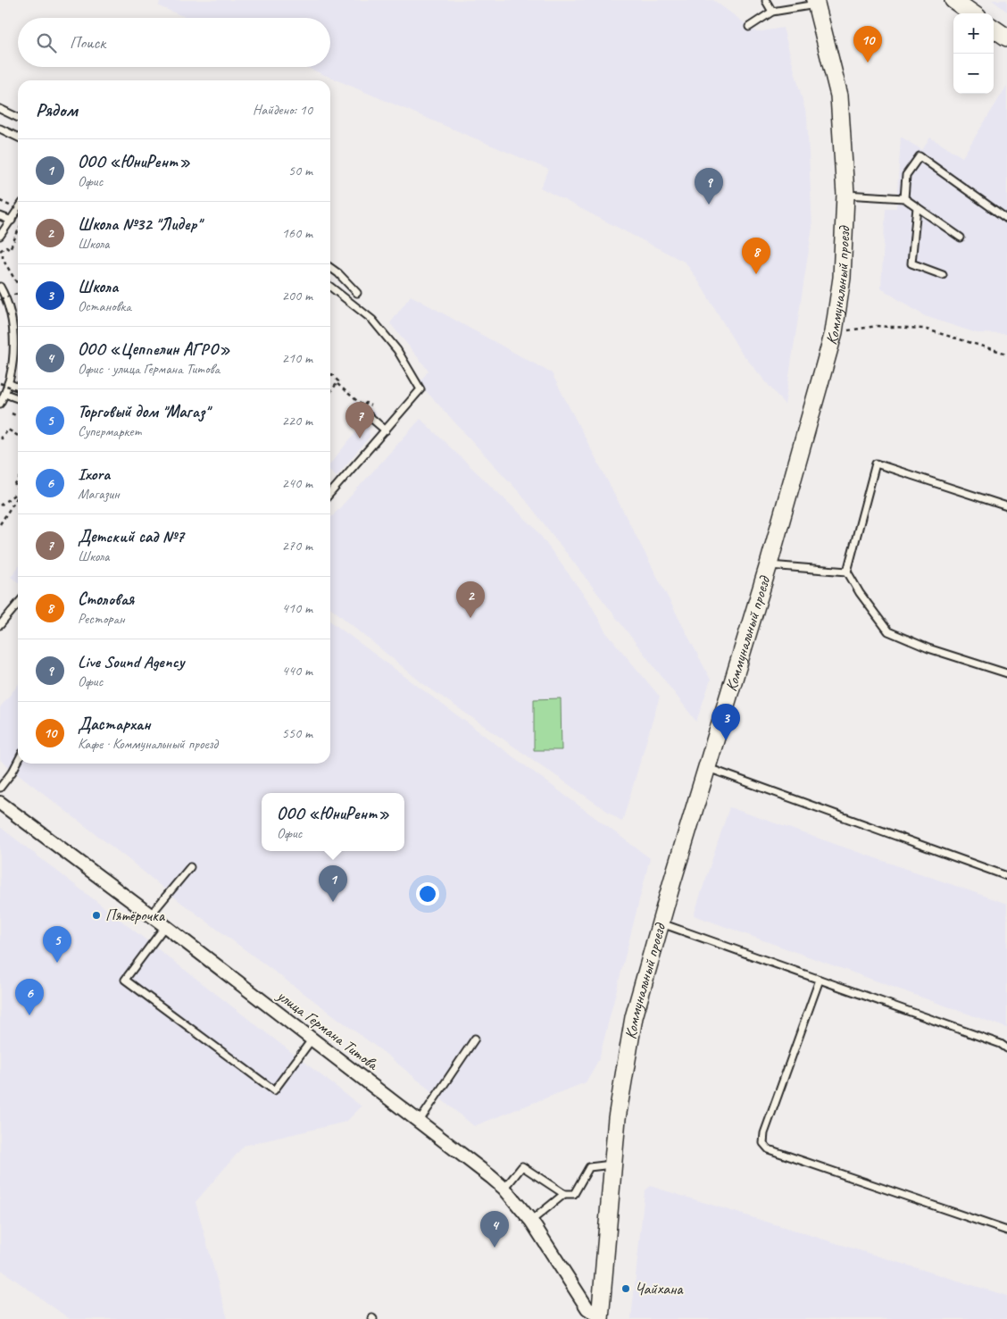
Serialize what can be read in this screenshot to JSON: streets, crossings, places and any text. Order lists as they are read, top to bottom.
{
  "streets": {
    "street": ["Коммунальный проезд", "улица Германа Титова"]
  },
  "crossings": [
    ["Коммунальный проезд", "улица Германа Титова"]
  ],
  "places": ["Пятёрочка", "Чайхана"],
  "page": {
    "map_buttons": ["+", "−"],
    "search": "Поиск",
    "pins": [
      "10",
      "9",
      "8",
      "7",
      "2",
      "3",
      "1",
      "5",
      "6",
      "4"
    ],
    "heading": ["Рядом", "Найдено: 10"],
    "list": [
      {
        "mark": "1",
        "name": "ООО «ЮниРент»",
        "note": "Офис",
        "value": "50 m"
      },
      {
        "mark": "2",
        "name": "Школа №32 \"Лидер\"",
        "note": "Школа",
        "value": "160 m"
      },
      {
        "mark": "3",
        "name": "Школа",
        "note": "Остановка",
        "value": "200 m"
      },
      {
        "mark": "4",
        "name": "ООО «Цеппелин АГРО»",
        "note": "Офис · улица Германа Титова",
        "value": "210 m"
      },
      {
        "mark": "5",
        "name": "Торговый дом \"Магаз\"",
        "note": "Супермаркет",
        "value": "220 m"
      },
      {
        "mark": "6",
        "name": "Ixora",
        "note": "Магазин",
        "value": "240 m"
      },
      {
        "mark": "7",
        "name": "Детский сад №7",
        "note": "Школа",
        "value": "270 m"
      },
      {
        "mark": "8",
        "name": "Столовая",
        "note": "Ресторан",
        "value": "410 m"
      },
      {
        "mark": "9",
        "name": "Live Sound Agency",
        "note": "Офис",
        "value": "440 m"
      },
      {
        "mark": "10",
        "name": "Дастархан",
        "note": "Кафе · Коммунальный проезд",
        "value": "550 m"
      }
    ],
    "popup": ["ООО «ЮниРент»", "Офис"]
  }
}
